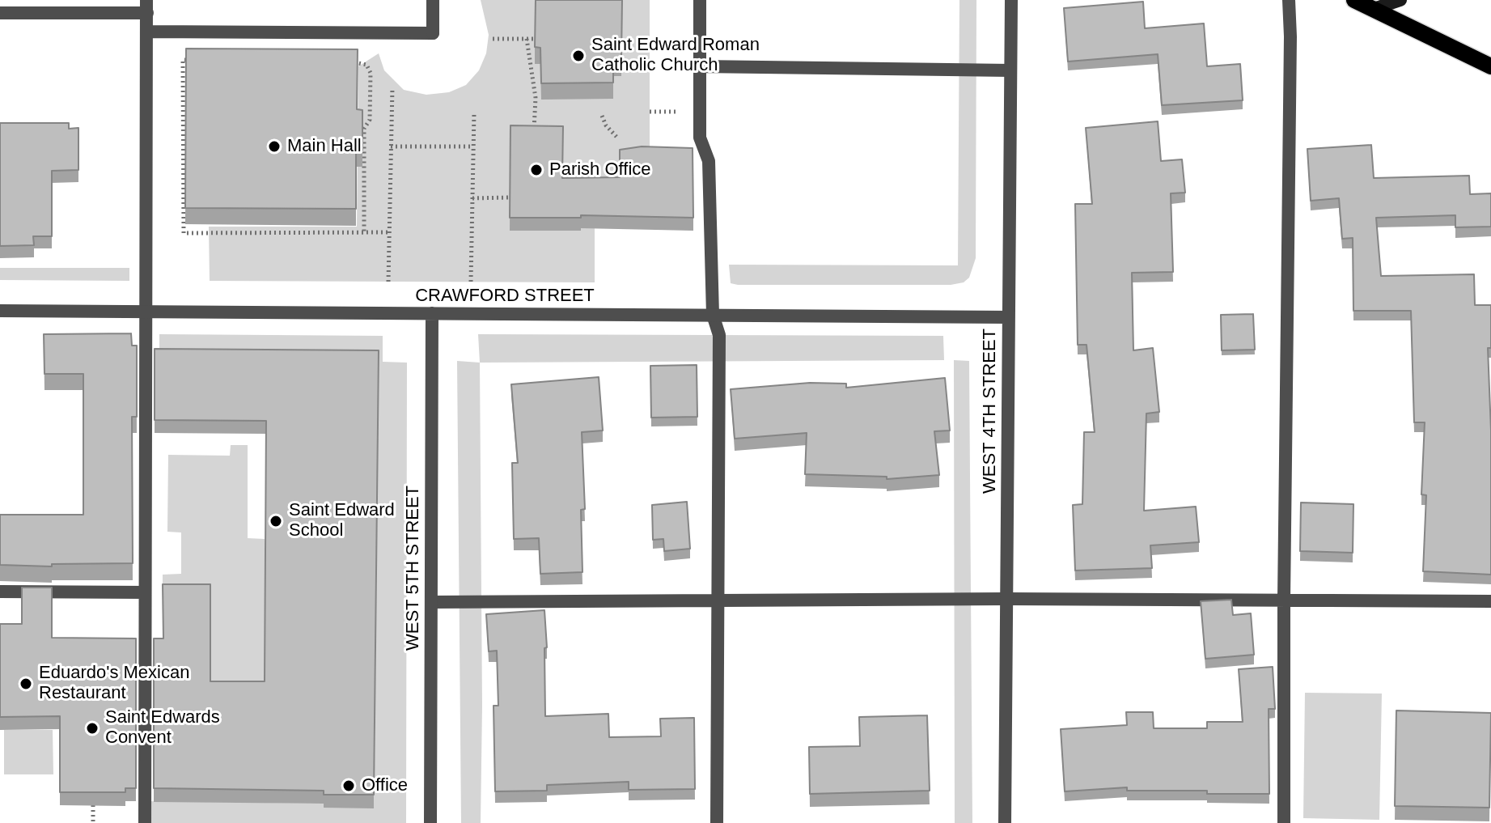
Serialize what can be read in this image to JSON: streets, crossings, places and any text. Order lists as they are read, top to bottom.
{
  "streets": {
    "street": ["CRAWFORD STREET", "WEST 4TH STREET", "WEST 5TH STREET"]
  },
  "crossings": [
    ["CRAWFORD STREET", "WEST 4TH STREET"],
    ["CRAWFORD STREET", "WEST 5TH STREET"]
  ],
  "places": [
    "Saint Edward Roman Catholic Church",
    "Main Hall",
    "Parish Office",
    "Saint Edward School",
    "Eduardo's Mexican Restaurant",
    "Saint Edwards Convent",
    "Office"
  ]
}
